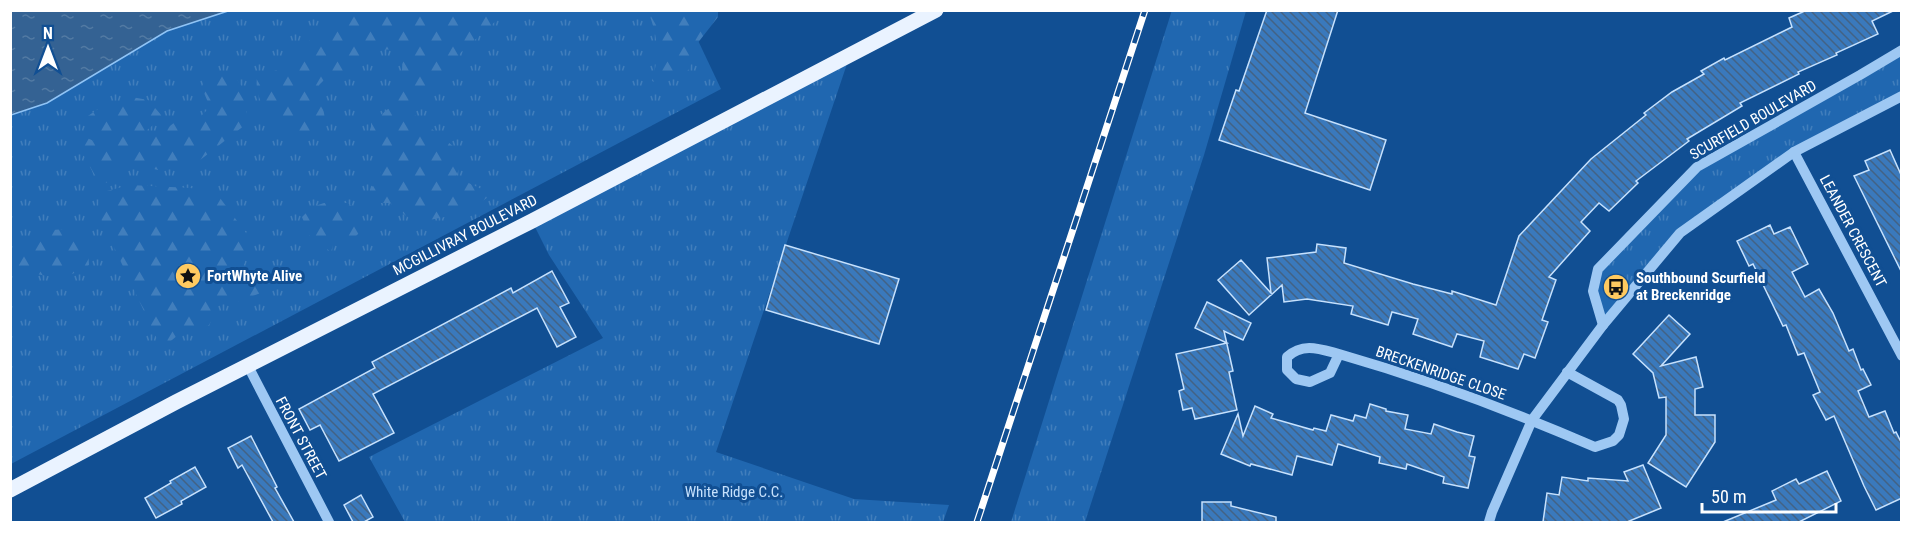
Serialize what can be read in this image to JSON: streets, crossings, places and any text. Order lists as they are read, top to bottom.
{
  "streets": {
    "main road": ["MCGILLIVRAY BOULEVARD"],
    "street": [
      "SCURFIELD BOULEVARD",
      "LEANDER CRESCENT",
      "BRECKENRIDGE CLOSE",
      "FRONT STREET"
    ]
  },
  "crossings": [
    ["MCGILLIVRAY BOULEVARD", "FRONT STREET"]
  ],
  "parks": ["White Ridge C.C."],
  "places": {
    "place": ["FortWhyte Alive"],
    "bus stop": ["Southbound Scurfield at Breckenridge"]
  },
  "scale_bar": "50 m",
  "north": "top"
}
